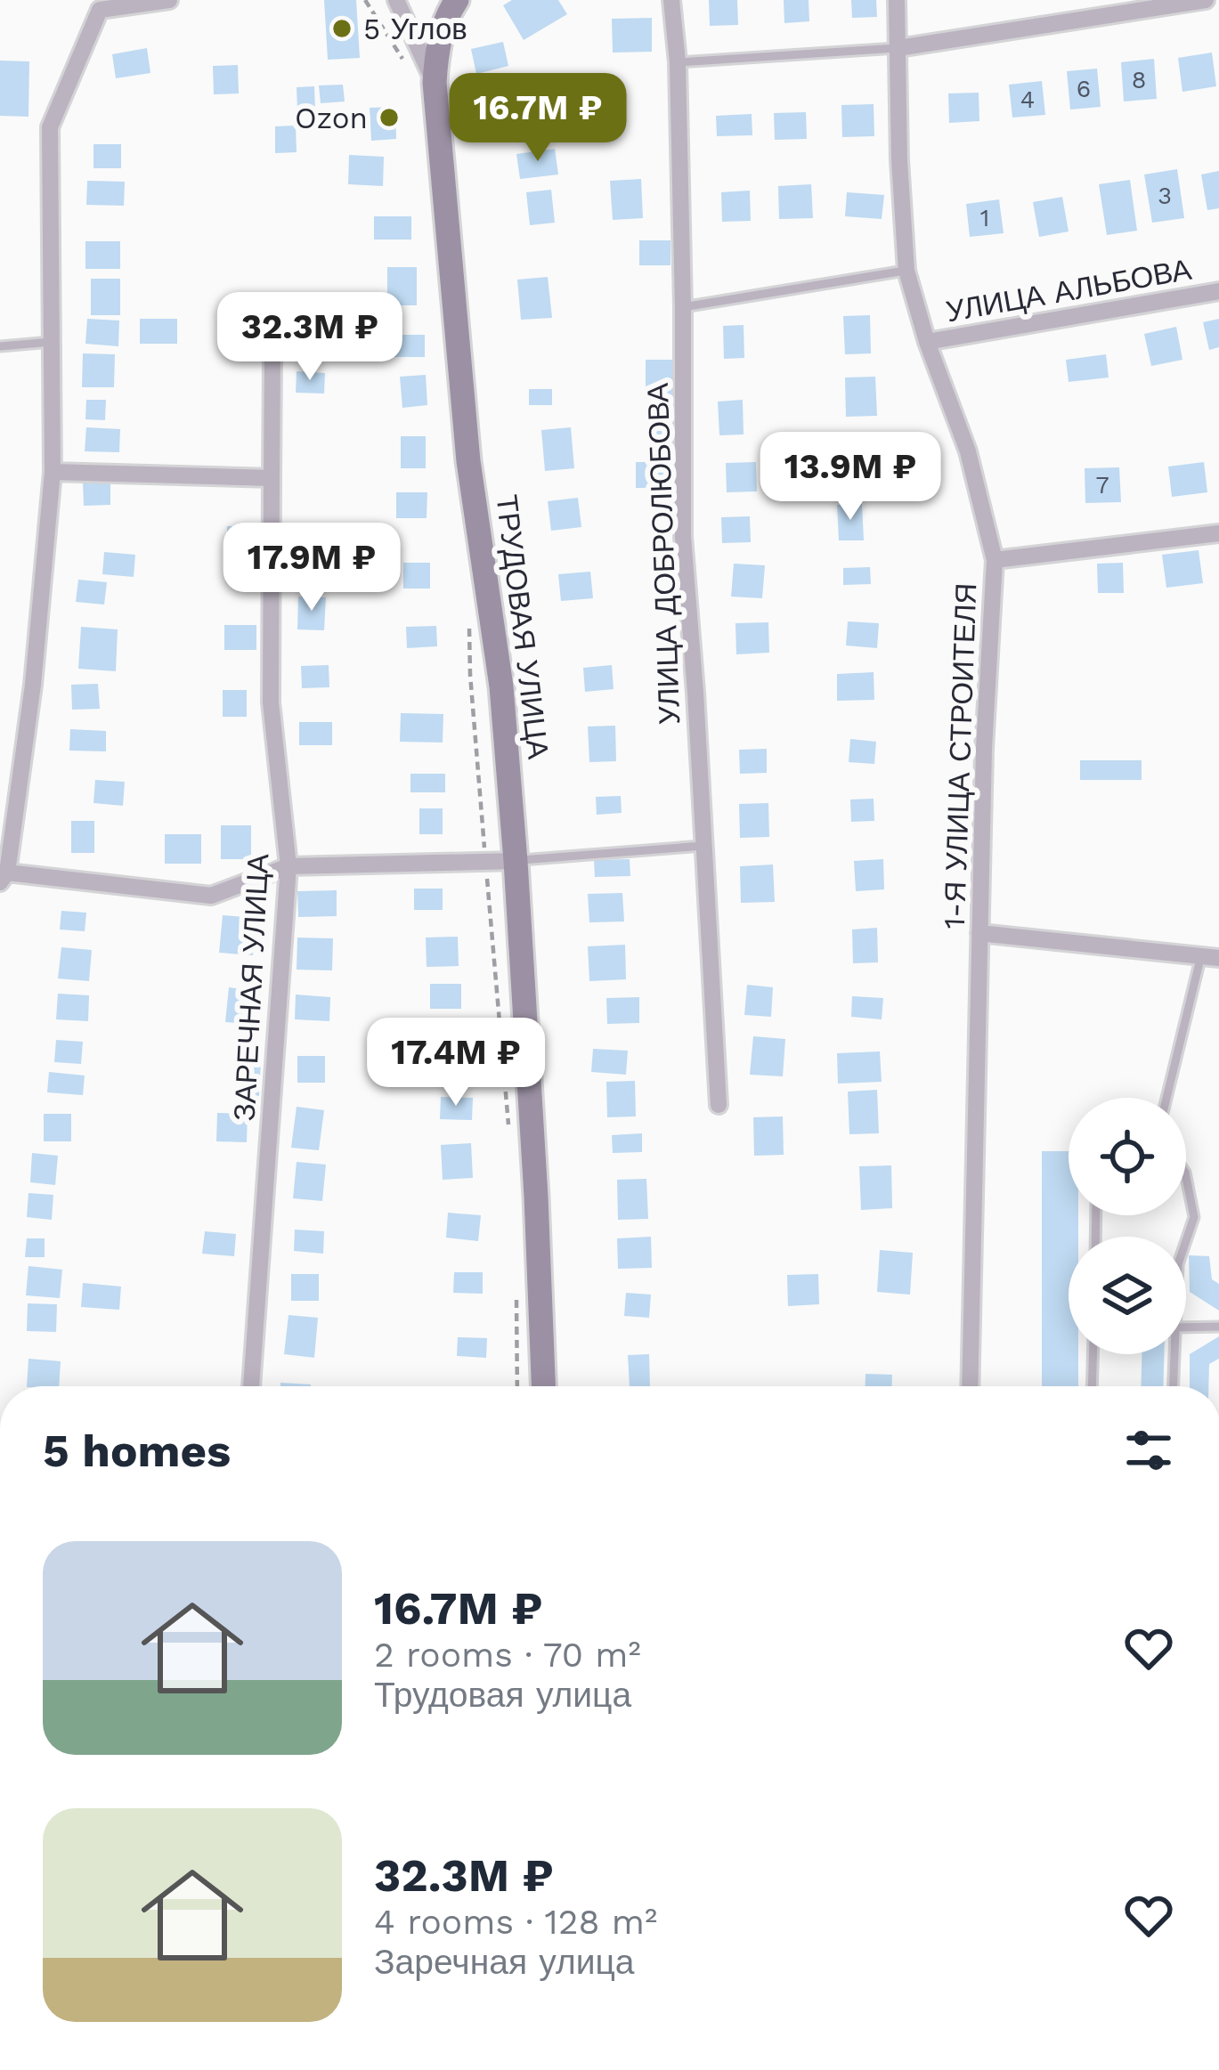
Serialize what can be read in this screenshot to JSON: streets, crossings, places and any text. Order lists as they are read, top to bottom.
{
  "streets": {
    "street": [
      "УЛИЦА АЛЬБОВА",
      "УЛИЦА ДОБРОЛЮБОВА",
      "ТРУДОВАЯ УЛИЦА",
      "1-Я УЛИЦА СТРОИТЕЛЯ",
      "ЗАРЕЧНАЯ УЛИЦА"
    ]
  },
  "crossings": [
    ["УЛИЦА АЛЬБОВА", "1-Я УЛИЦА СТРОИТЕЛЯ"]
  ],
  "places": ["5 Углов", "Ozon"],
  "house_numbers": [
    "8",
    "6",
    "4",
    "3",
    "1",
    "7"
  ],
  "page": {
    "price": [
      "16.7M ₽",
      "32.3M ₽",
      "13.9M ₽",
      "17.9M ₽",
      "17.4M ₽"
    ],
    "heading": "5 homes",
    "list": [
      {
        "name": "16.7M ₽",
        "note": "2 rooms · 70 m² · Трудовая улица"
      },
      {
        "name": "32.3M ₽",
        "note": "4 rooms · 128 m² · Заречная улица"
      }
    ]
  }
}
